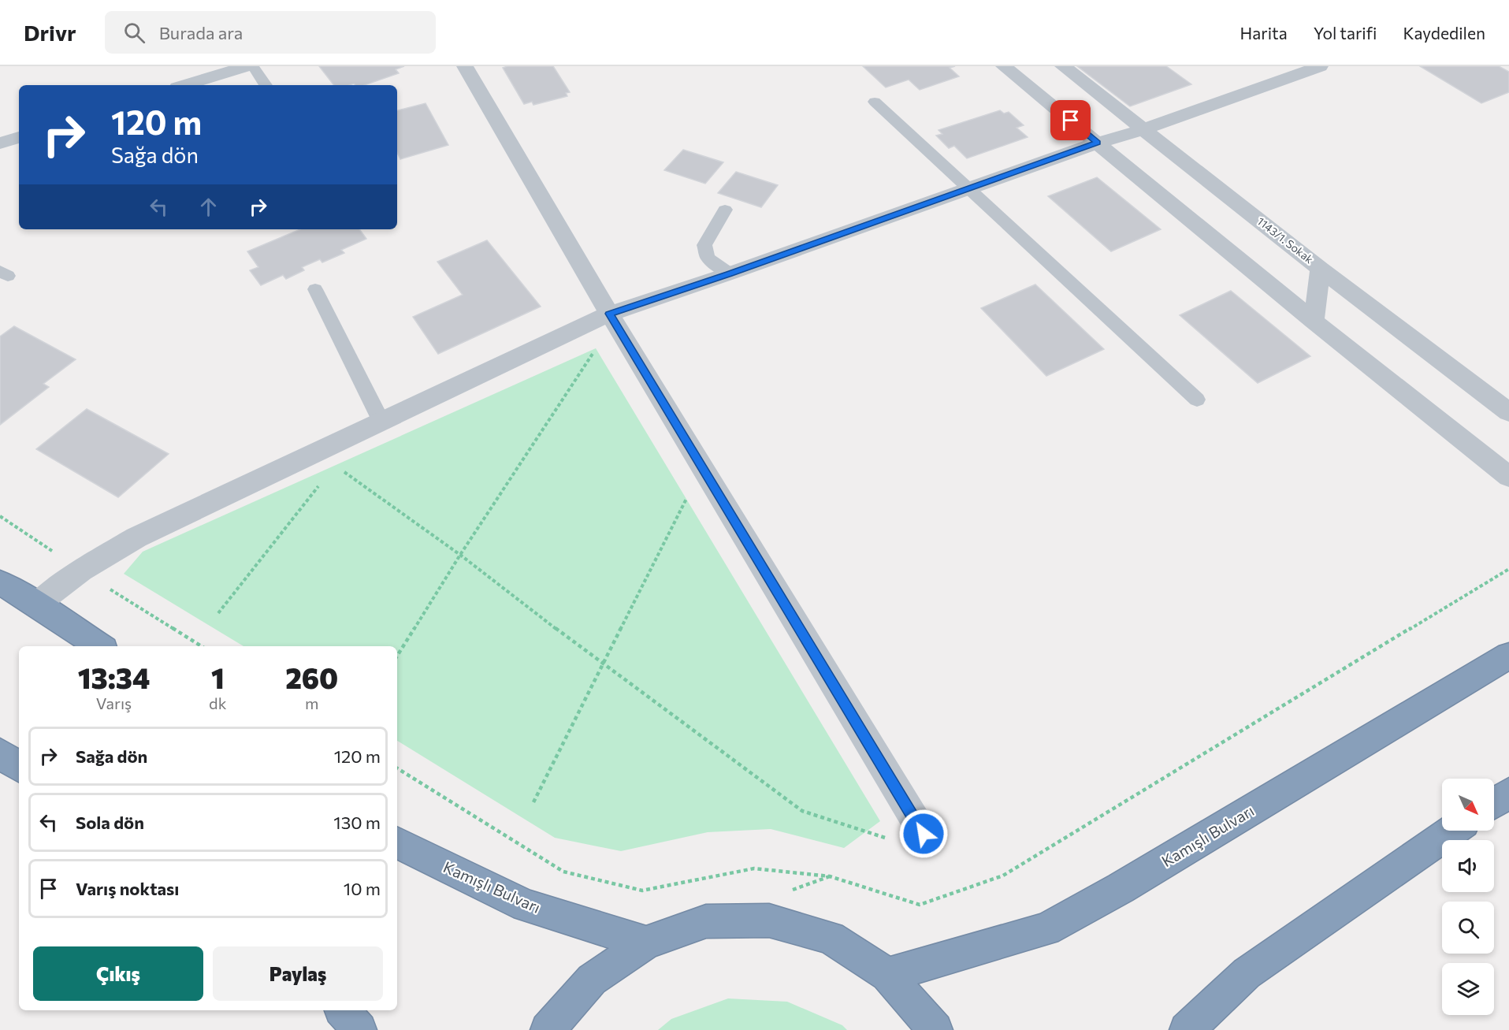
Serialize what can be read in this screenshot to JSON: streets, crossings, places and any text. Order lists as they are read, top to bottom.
{
  "streets": {
    "highway": ["Kamışlı Bulvarı"],
    "street": ["1143/1. Sokak"]
  },
  "north": "bottom right",
  "page": {
    "header": "Drivr",
    "search": "Burada ara",
    "nav": ["Harita", "Yol tarifi", "Kaydedilen"],
    "turn": ["120 m", "Sağa dön"],
    "eta": [
      "13:34",
      "Varış",
      "1",
      "dk",
      "260",
      "m"
    ],
    "list": [
      {
        "name": "Sağa dön",
        "value": "120 m"
      },
      {
        "name": "Sola dön",
        "value": "130 m"
      },
      {
        "name": "Varış noktası",
        "value": "10 m"
      }
    ],
    "buttons": ["Çıkış", "Paylaş"]
  }
}
